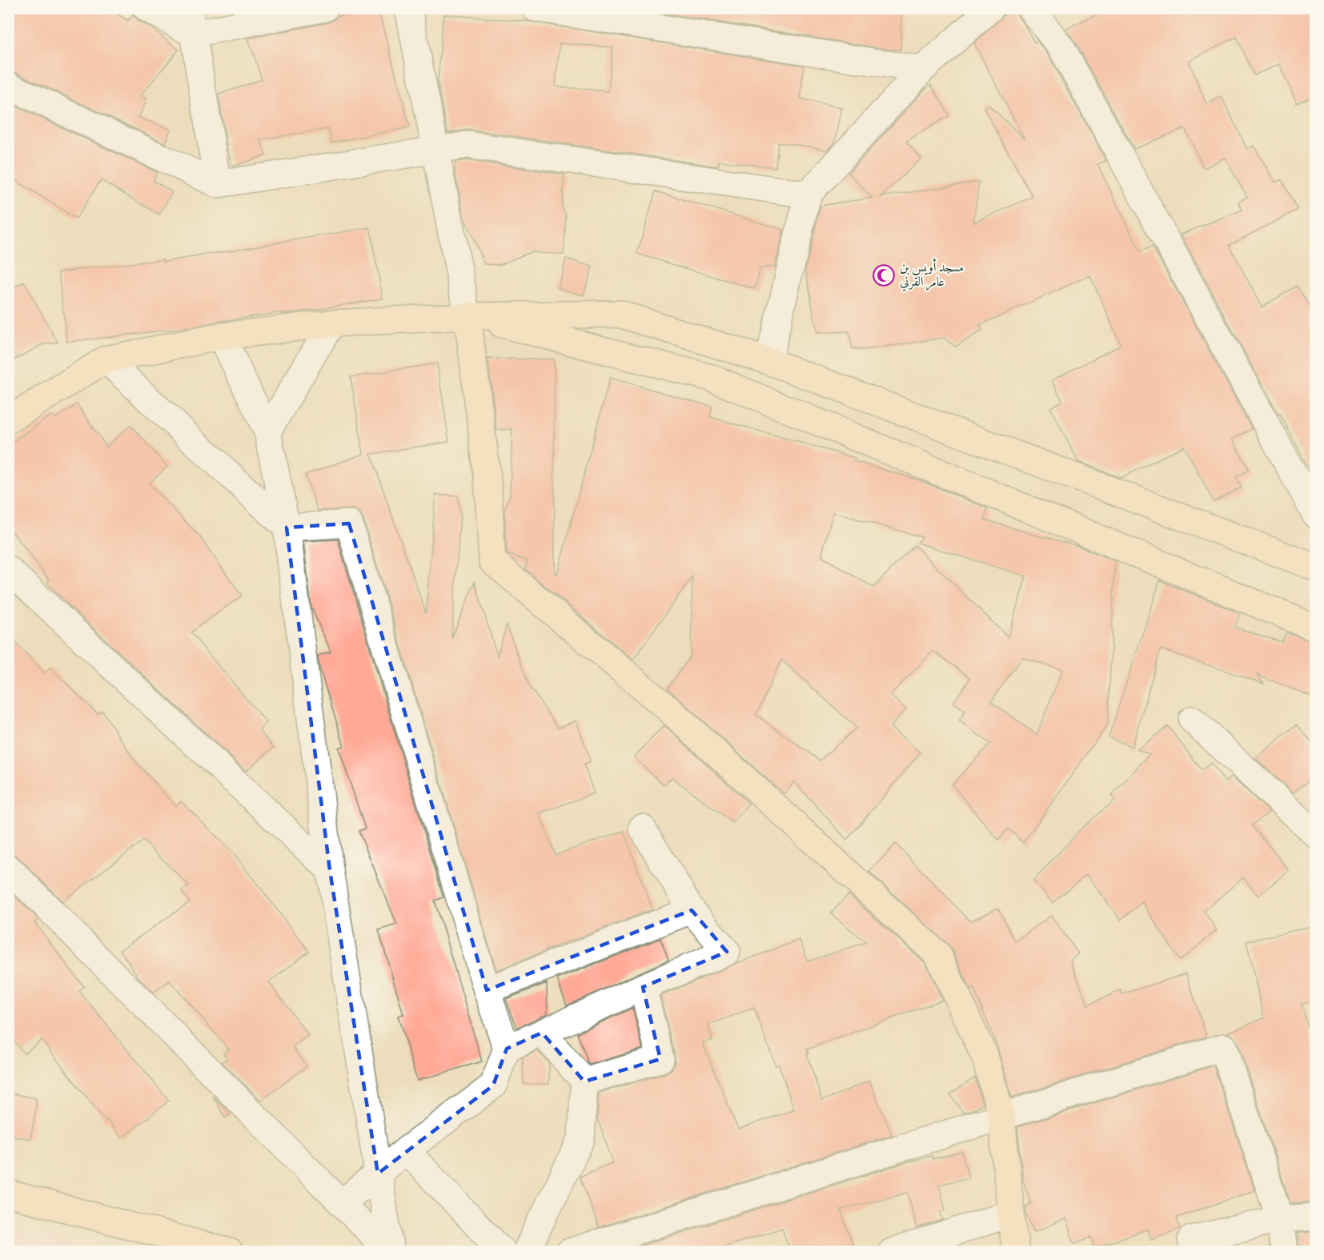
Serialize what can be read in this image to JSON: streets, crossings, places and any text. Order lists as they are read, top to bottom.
{
  "places": {
    "mosque": ["مسجد أويس بن عامر القرني"]
  }
}
